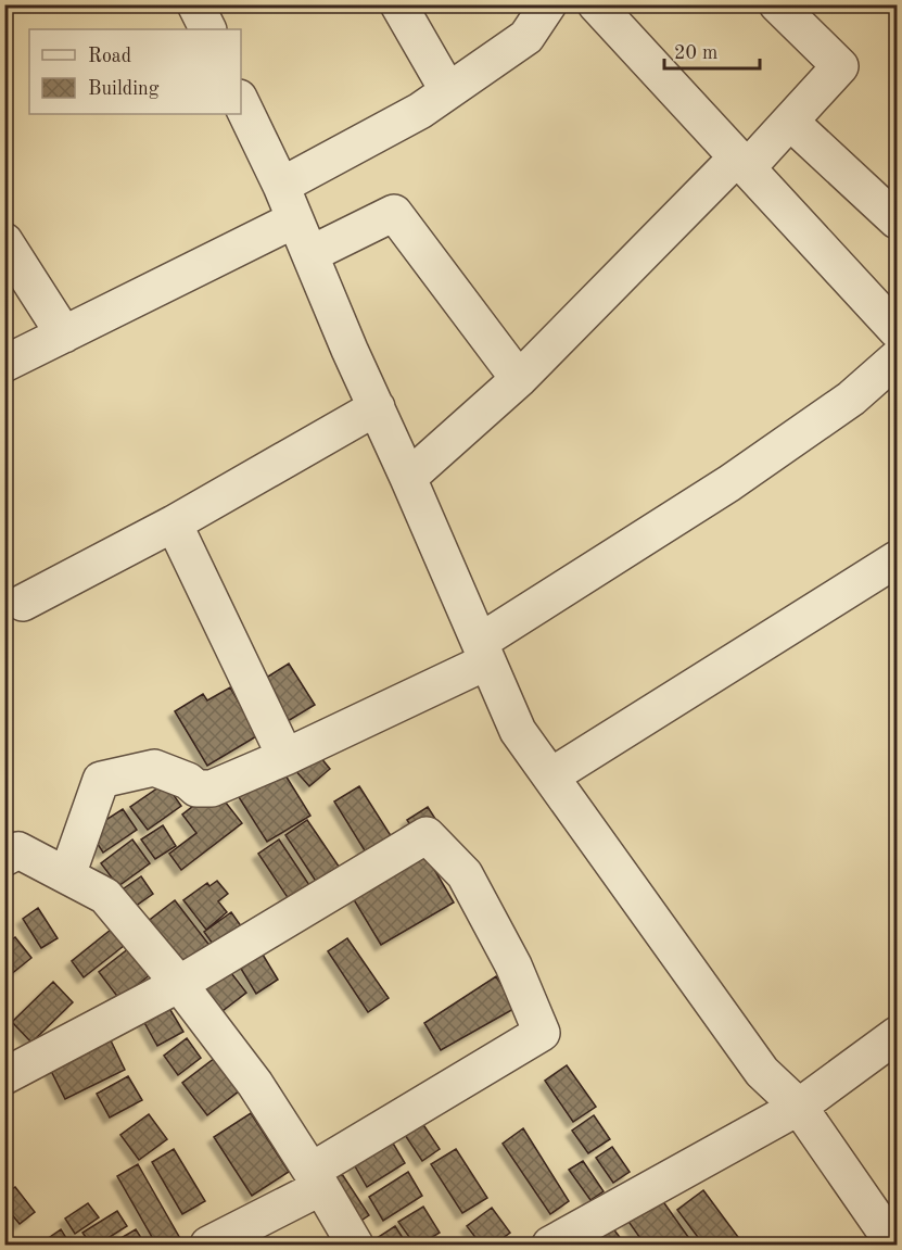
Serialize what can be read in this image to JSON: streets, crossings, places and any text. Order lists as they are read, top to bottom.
{
  "legend": ["Road", "Building"],
  "scale_bar": "20 m"
}
